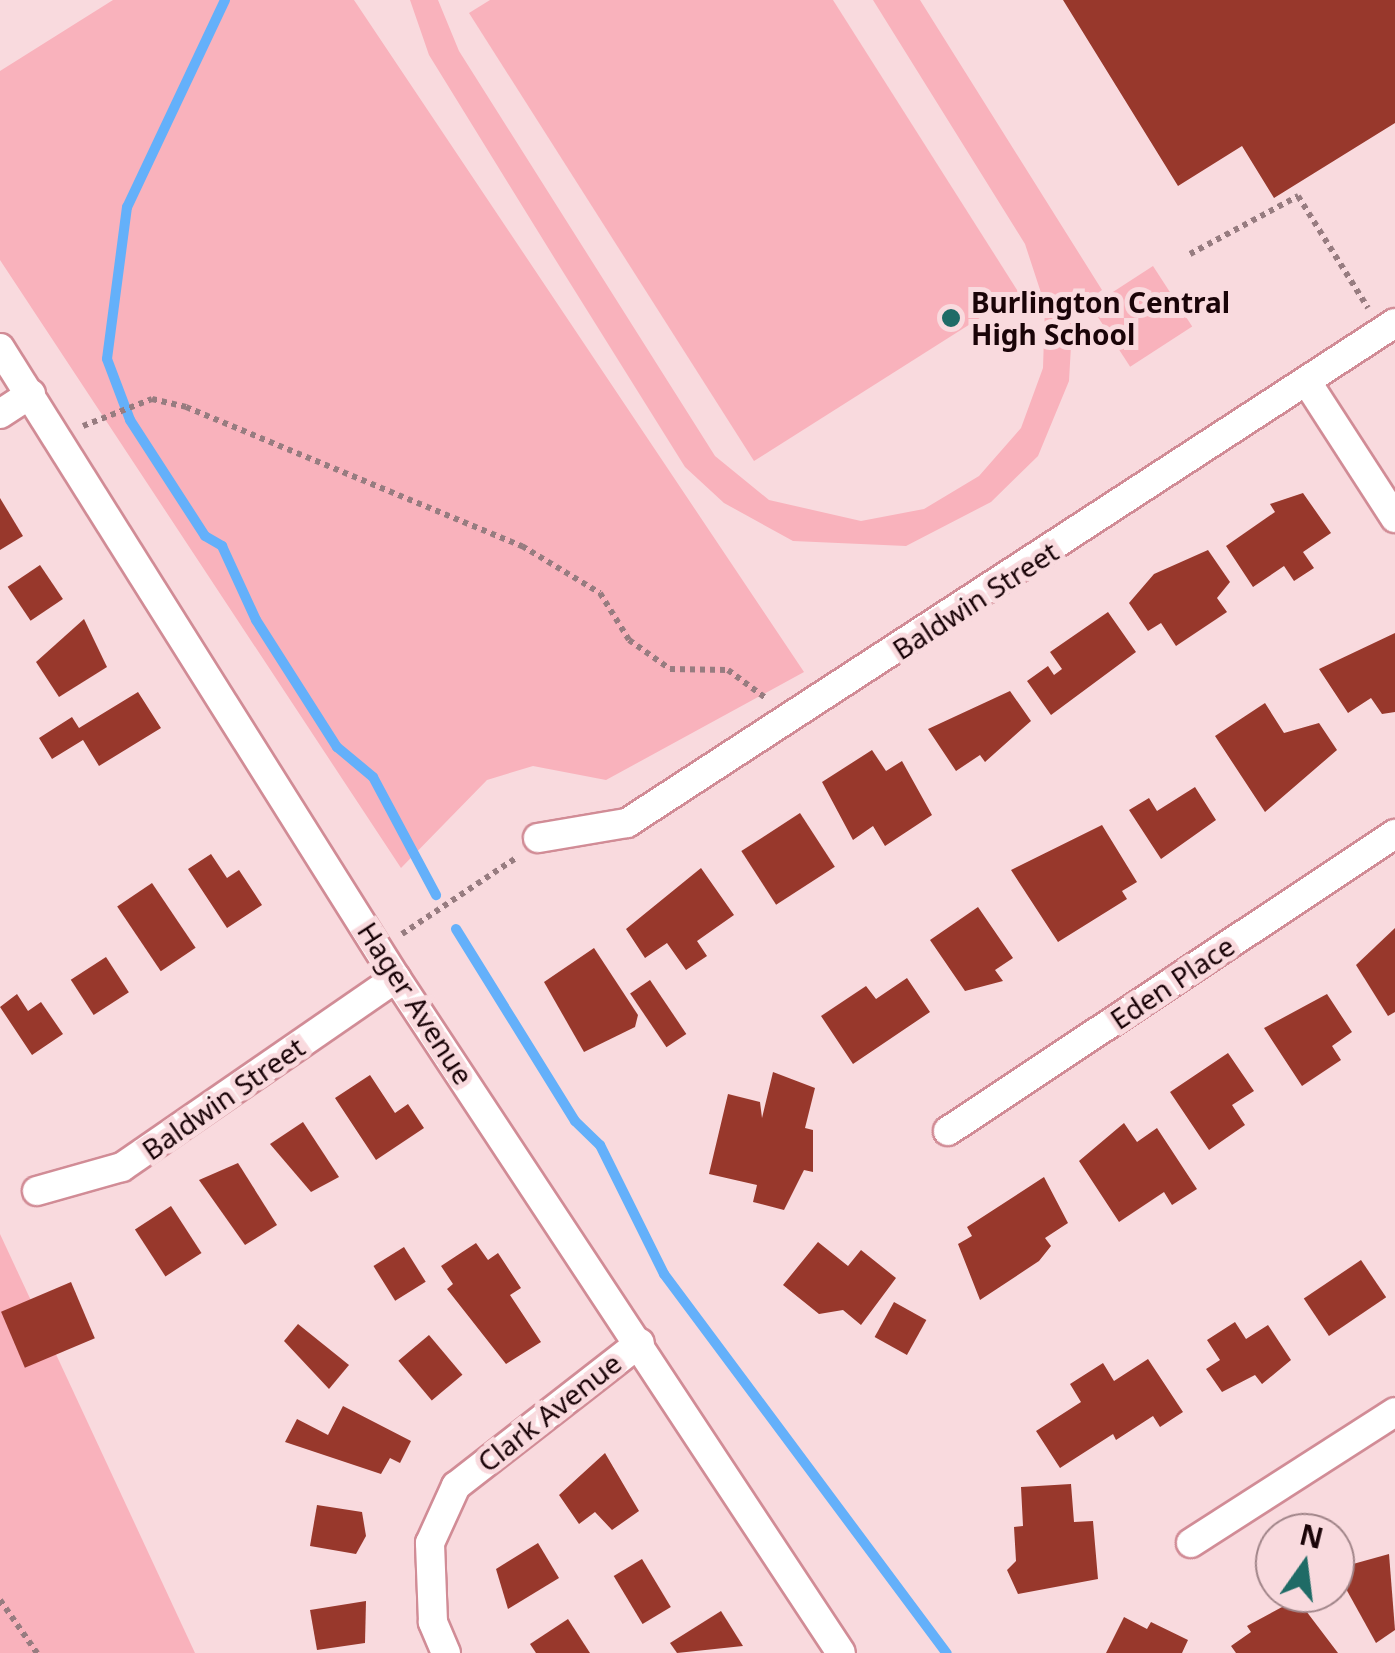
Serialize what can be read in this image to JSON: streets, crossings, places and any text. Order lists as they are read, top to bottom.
{
  "streets": {
    "street": [
      "Baldwin Street",
      "Eden Place",
      "Hager Avenue",
      "Clark Avenue"
    ]
  },
  "crossings": [
    ["Baldwin Street", "Hager Avenue"],
    ["Hager Avenue", "Clark Avenue"]
  ],
  "places": ["Burlington Central High School"],
  "north": "top"
}
